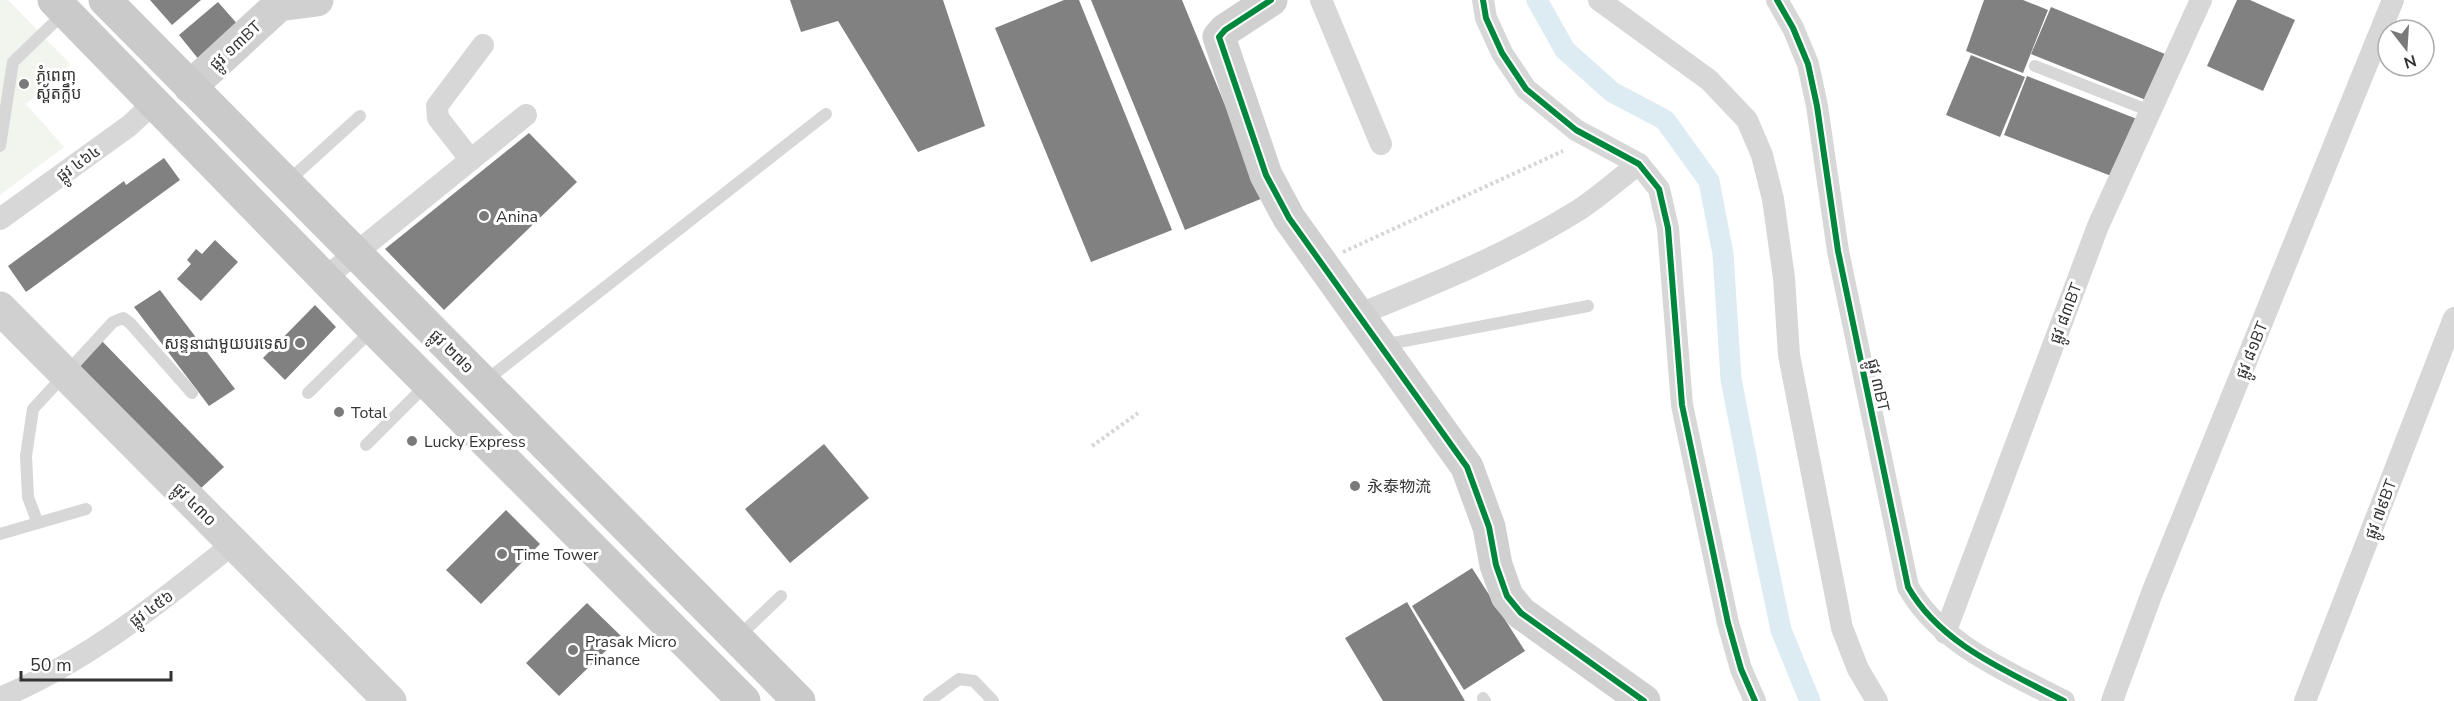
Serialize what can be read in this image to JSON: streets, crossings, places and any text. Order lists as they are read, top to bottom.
{
  "streets": {
    "main road": ["ផ្លូវ ២៧១"],
    "street": [
      "ផ្លូវ ១៣BT",
      "ផ្លូវ ៤៦៤",
      "ផ្លូវ ៨៣BT",
      "ផ្លូវ ៨១BT",
      "ផ្លូវ ៣BT",
      "ផ្លូវ ៤៣០",
      "ផ្លូវ ៧៩BT",
      "ផ្លូវ ៤៥៦"
    ]
  },
  "crossings": [
    ["ផ្លូវ ១៣BT", "ផ្លូវ ២៧១"],
    ["ផ្លូវ ៨៣BT", "ផ្លូវ ៣BT"],
    ["ផ្លូវ ៤៣០", "ផ្លូវ ៤៥៦"]
  ],
  "places": [
    "ភ្នំពេញ ស្ព័តក្លឹប",
    "Anina",
    "សន្ទនាជាមួយបរទេស",
    "Total",
    "Lucky Express",
    "永泰物流",
    "Time Tower",
    "Prasak Micro Finance"
  ],
  "scale_bar": "50 m",
  "north": "bottom"
}
